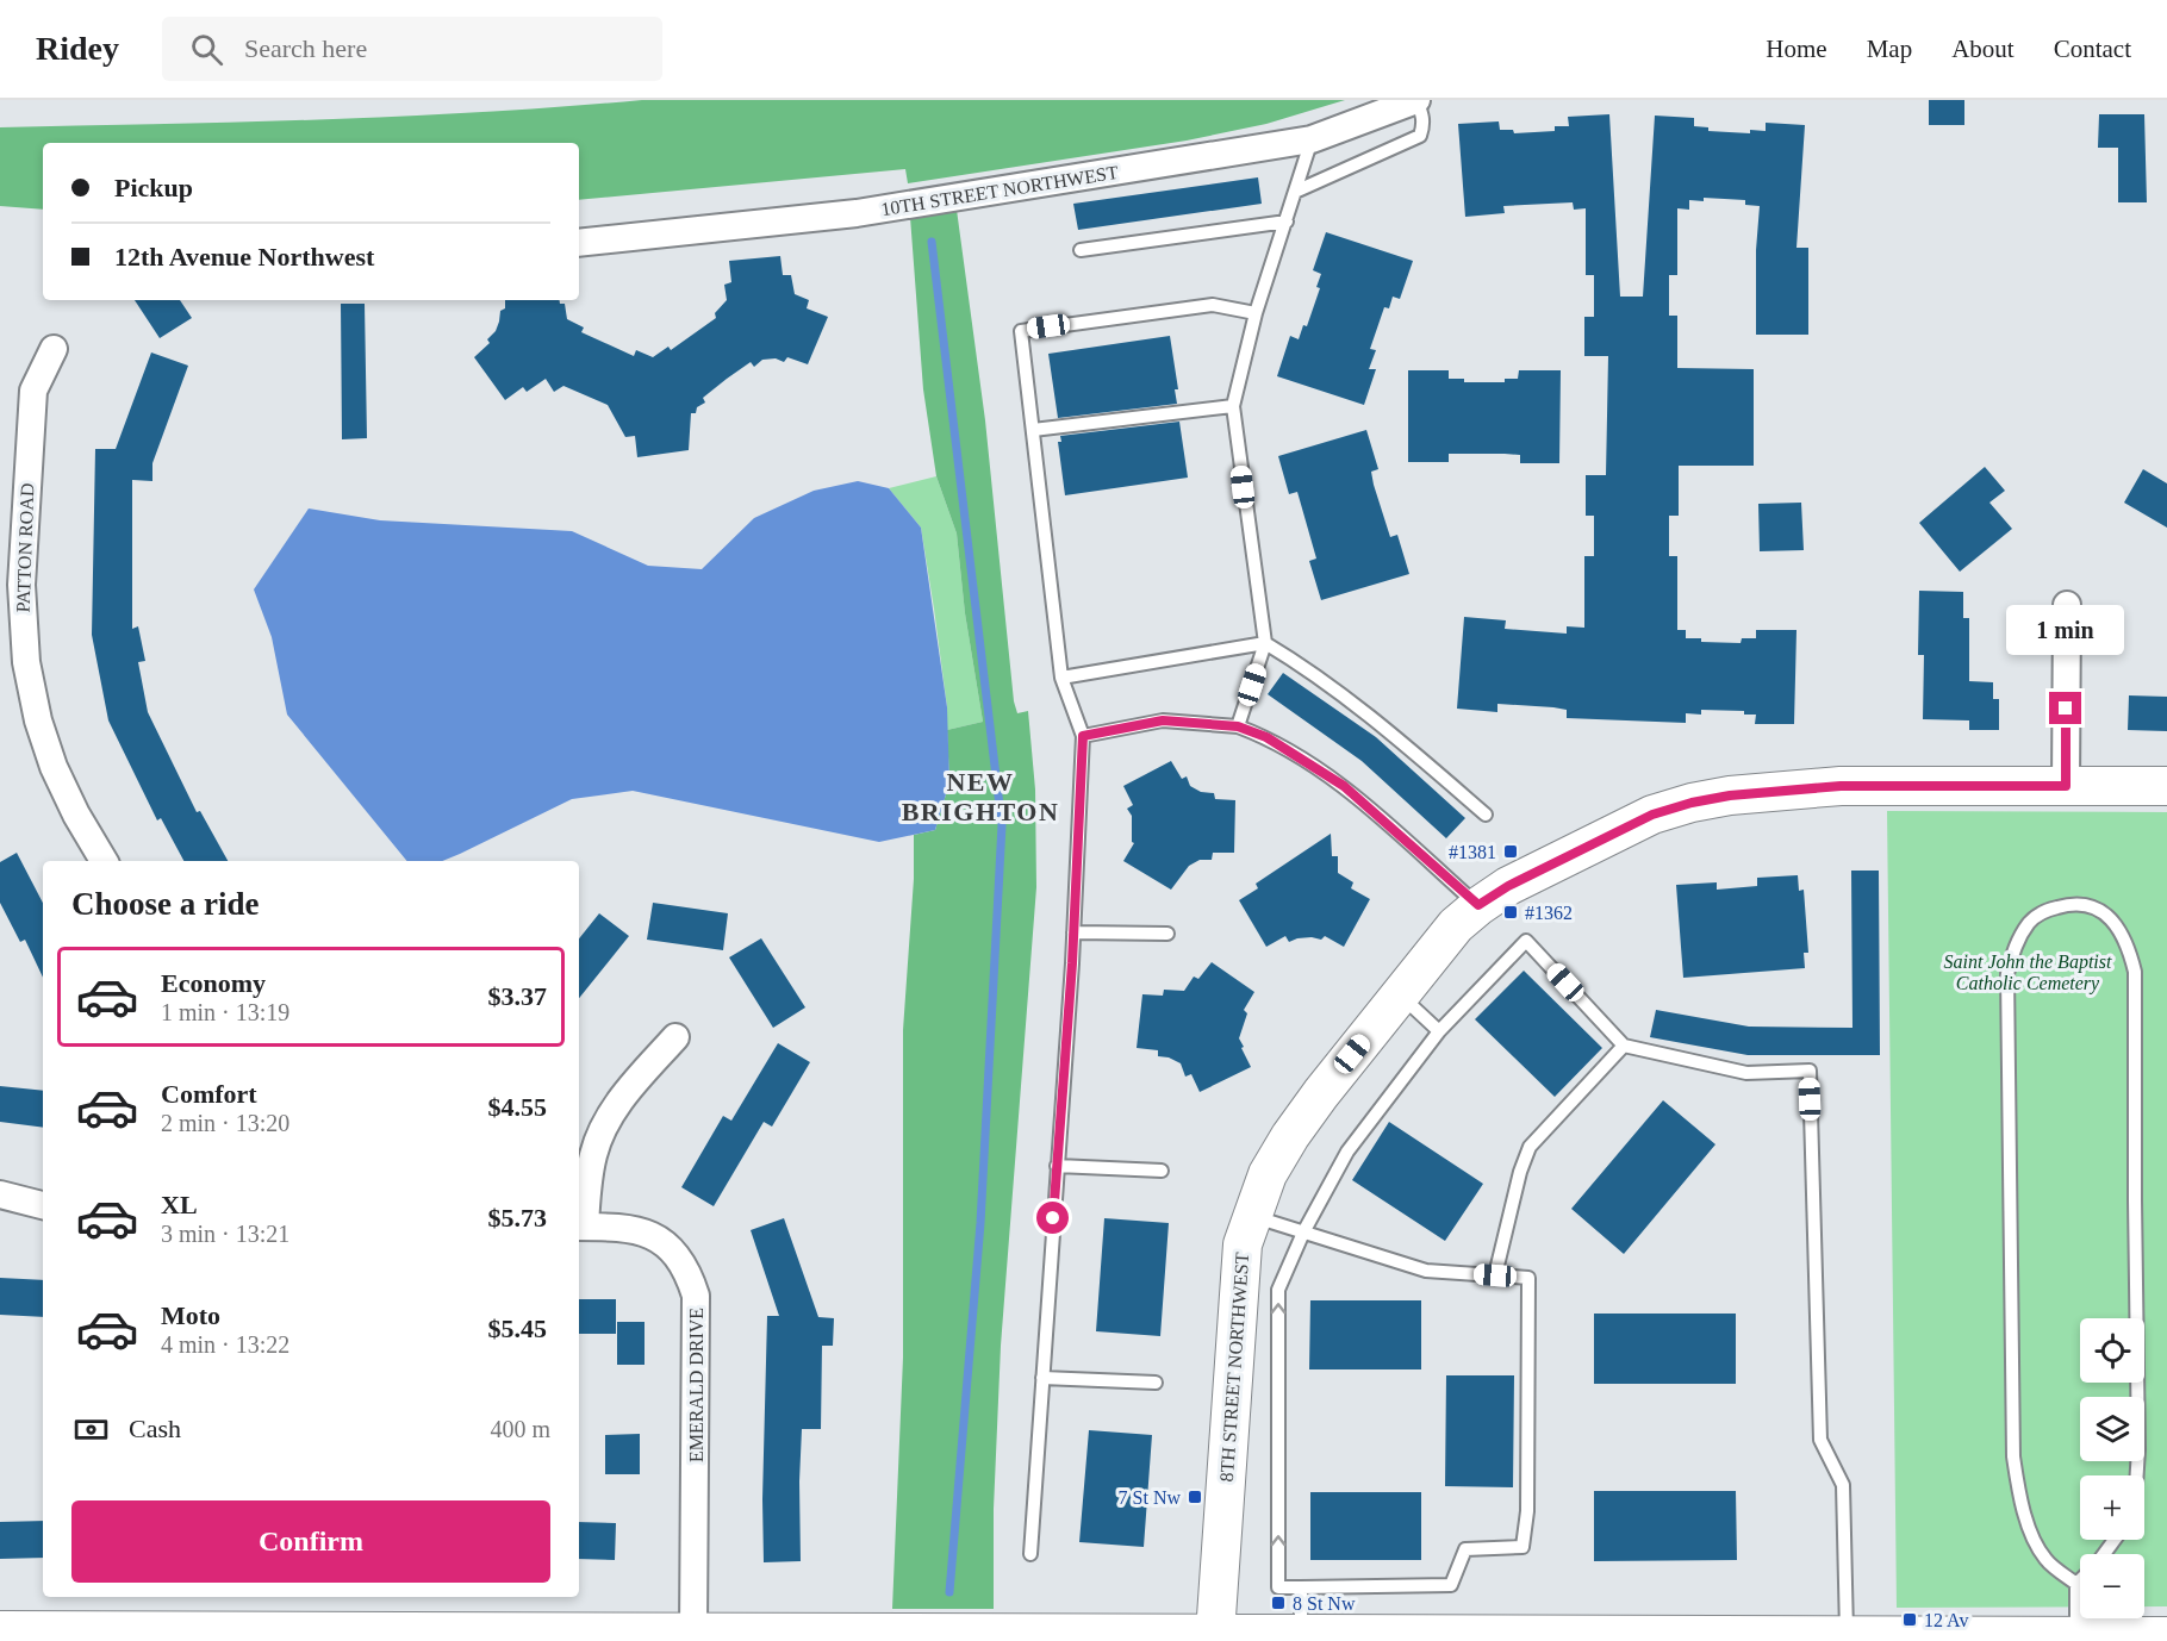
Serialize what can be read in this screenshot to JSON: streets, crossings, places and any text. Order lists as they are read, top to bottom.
{
  "streets": {
    "street": [
      "10TH STREET NORTHWEST",
      "PATTON ROAD",
      "8TH STREET NORTHWEST",
      "EMERALD DRIVE"
    ]
  },
  "districts": ["NEW BRIGHTON"],
  "parks": ["Saint John the Baptist Catholic Cemetery"],
  "places": {
    "transit": [
      "#1381",
      "#1362",
      "7 St Nw",
      "8 St Nw",
      "12 Av"
    ]
  },
  "page": {
    "header": "Ridey",
    "search": "Search here",
    "nav": [
      "Home",
      "Map",
      "About",
      "Contact"
    ],
    "banner": ["Pickup", "12th Avenue Northwest"],
    "bubble": "1 min",
    "heading": "Choose a ride",
    "list": [
      {
        "name": "Economy",
        "note": "1 min · 13:19",
        "value": "$3.37"
      },
      {
        "name": "Comfort",
        "note": "2 min · 13:20",
        "value": "$4.55"
      },
      {
        "name": "XL",
        "note": "3 min · 13:21",
        "value": "$5.73"
      },
      {
        "name": "Moto",
        "note": "4 min · 13:22",
        "value": "$5.45"
      }
    ],
    "map_buttons": ["+", "−"],
    "pay": ["Cash", "400 m"],
    "buttons": "Confirm"
  }
}
